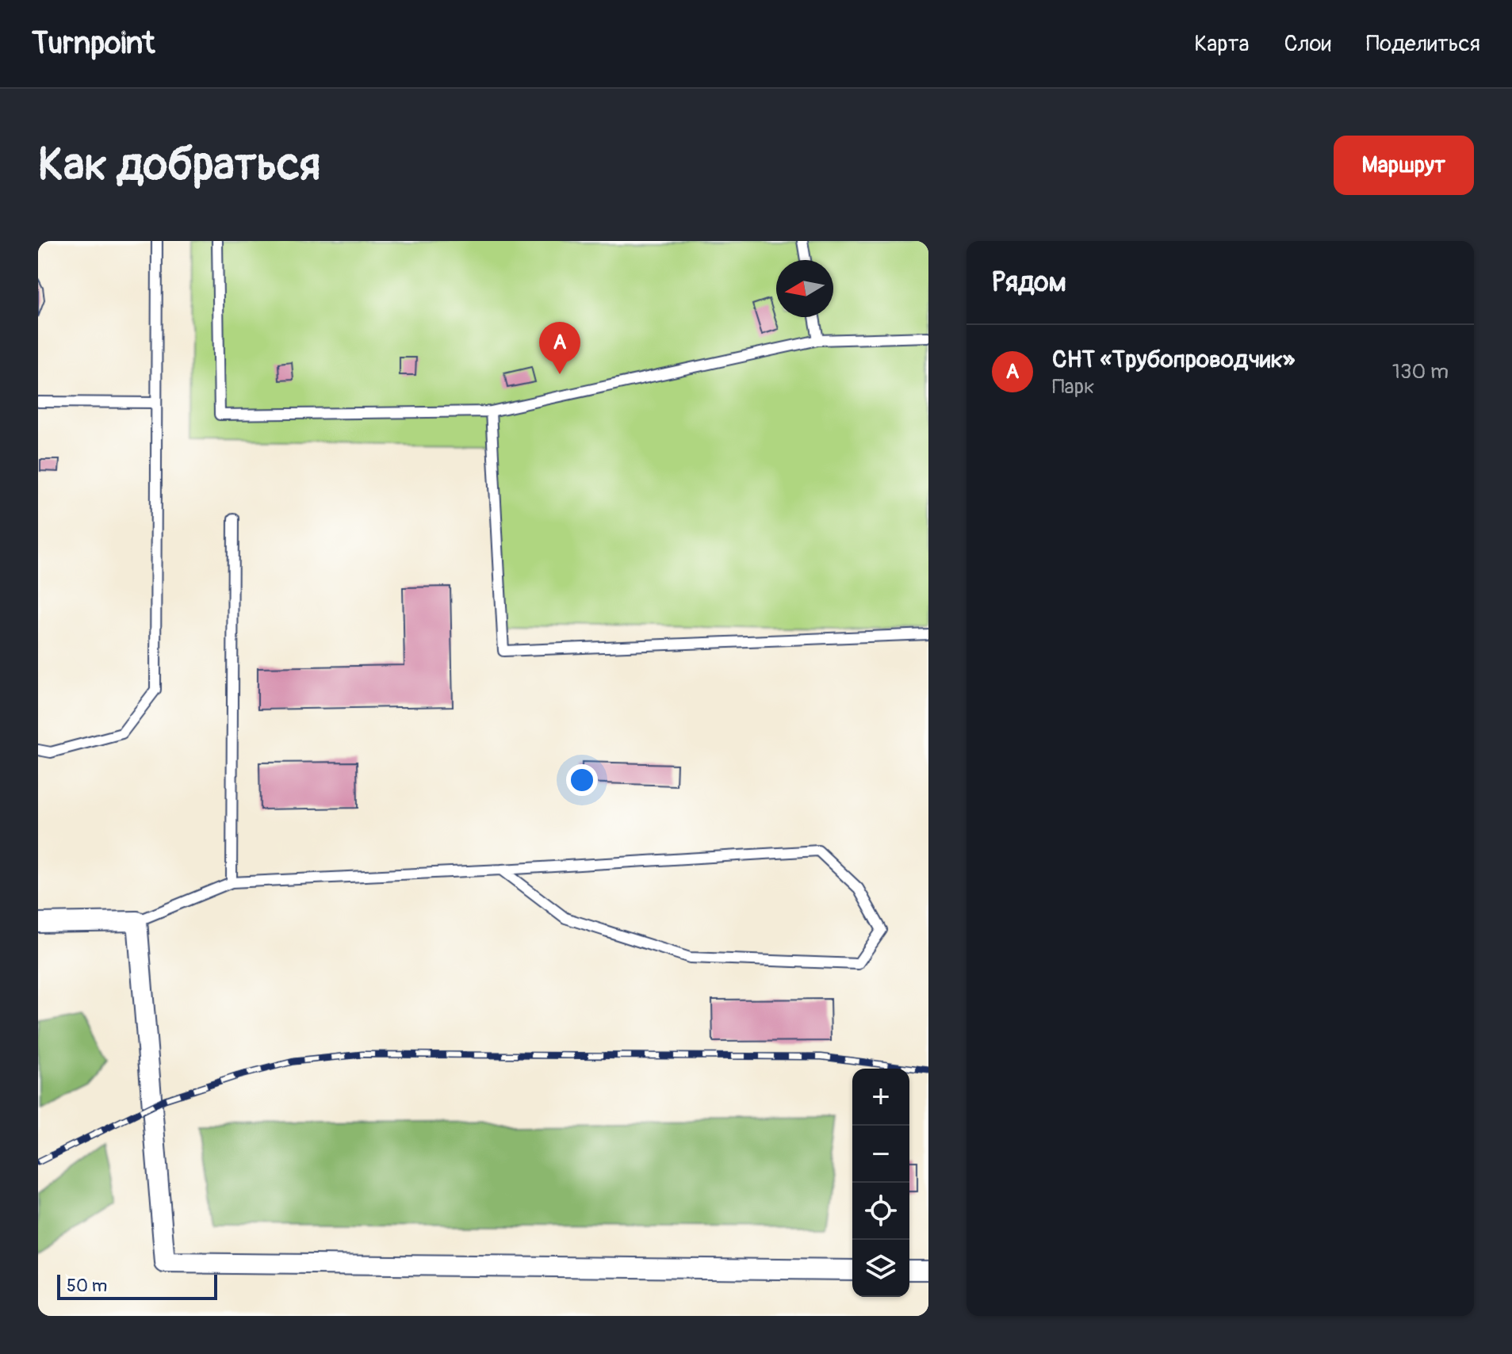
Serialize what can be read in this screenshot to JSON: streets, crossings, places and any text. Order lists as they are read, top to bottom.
{
  "scale_bar": "50 m",
  "north": "left",
  "page": {
    "header": "Turnpoint",
    "nav": ["Карта", "Слои", "Поделиться"],
    "buttons": "Маршрут",
    "title": "Как добраться",
    "heading": "Рядом",
    "pins": "A",
    "list": [
      {
        "mark": "A",
        "name": "СНТ «Трубопроводчик»",
        "note": "Парк",
        "value": "130 m"
      }
    ],
    "map_buttons": ["+", "−"],
    "scale": "50 m"
  }
}
